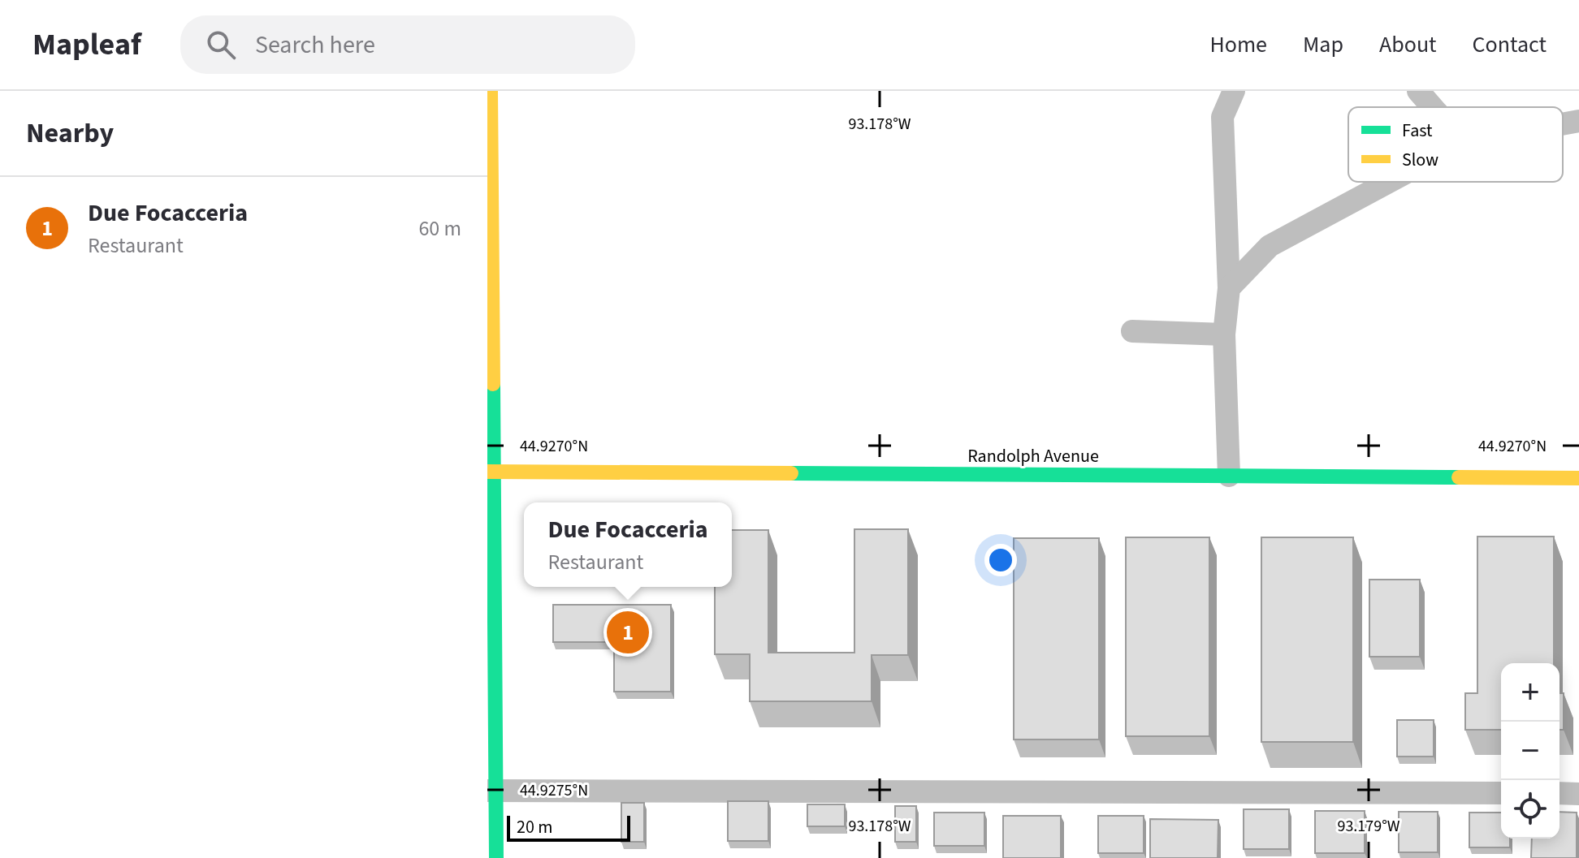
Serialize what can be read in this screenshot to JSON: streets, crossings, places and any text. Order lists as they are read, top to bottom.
{
  "streets": {
    "main road": ["Randolph Avenue"]
  },
  "legend": ["Fast", "Slow"],
  "scale_bar": "20 m",
  "page": {
    "header": "Mapleaf",
    "search": "Search here",
    "nav": [
      "Home",
      "Map",
      "About",
      "Contact"
    ],
    "heading": "Nearby",
    "list": [
      {
        "mark": "1",
        "name": "Due Focacceria",
        "note": "Restaurant",
        "value": "60 m"
      }
    ],
    "popup": ["Due Focacceria", "Restaurant"],
    "pins": "1",
    "map_buttons": ["+", "−"],
    "scale": "20 m"
  },
  "coordinates": [
    "93.178°W",
    "44.9270°N",
    "44.9275°N",
    "93.179°W"
  ]
}
